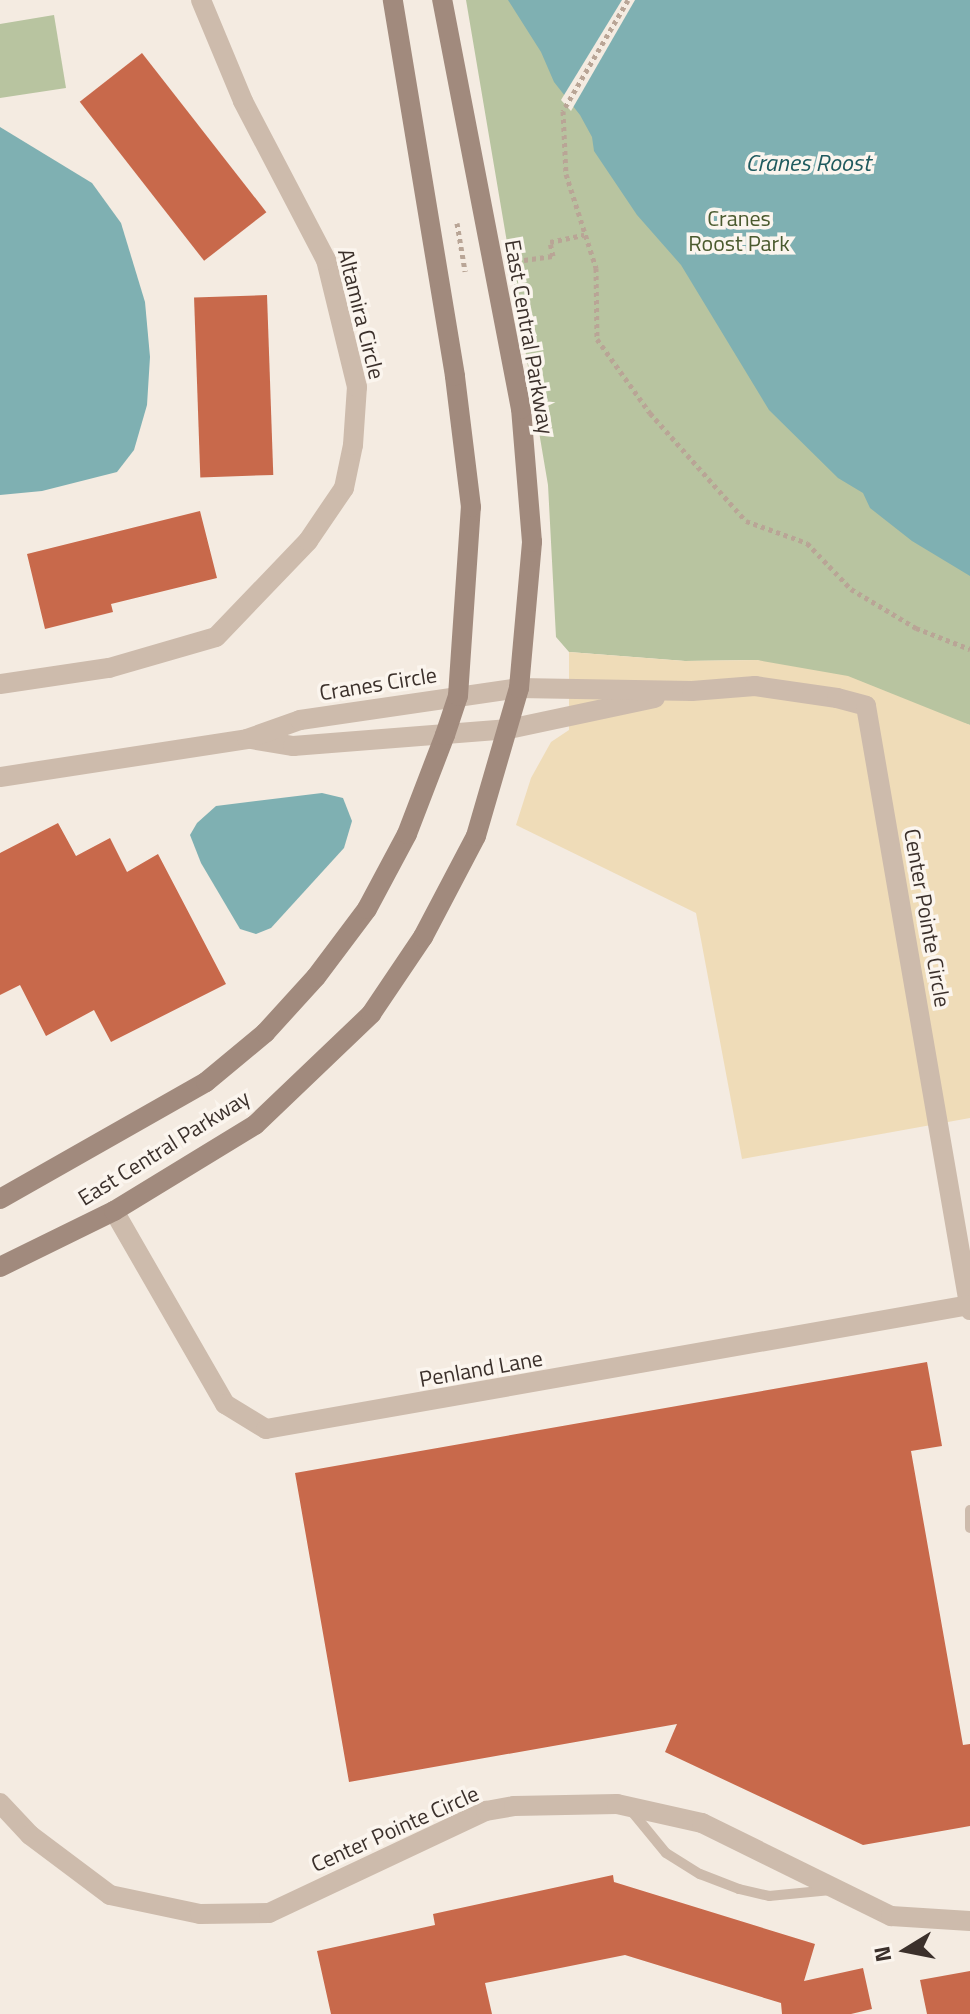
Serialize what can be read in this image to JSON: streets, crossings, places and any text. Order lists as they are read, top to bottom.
{
  "streets": {
    "main road": ["East Central Parkway"],
    "street": [
      "Altamira Circle",
      "Cranes Circle",
      "Center Pointe Circle",
      "Penland Lane"
    ]
  },
  "crossings": [
    ["East Central Parkway", "Cranes Circle"],
    ["East Central Parkway", "Center Pointe Circle"],
    ["East Central Parkway", "Penland Lane"],
    ["Cranes Circle", "Center Pointe Circle"],
    ["Center Pointe Circle", "Penland Lane"]
  ],
  "water": ["Cranes Roost"],
  "parks": ["Cranes Roost Park"],
  "north": "left"
}
